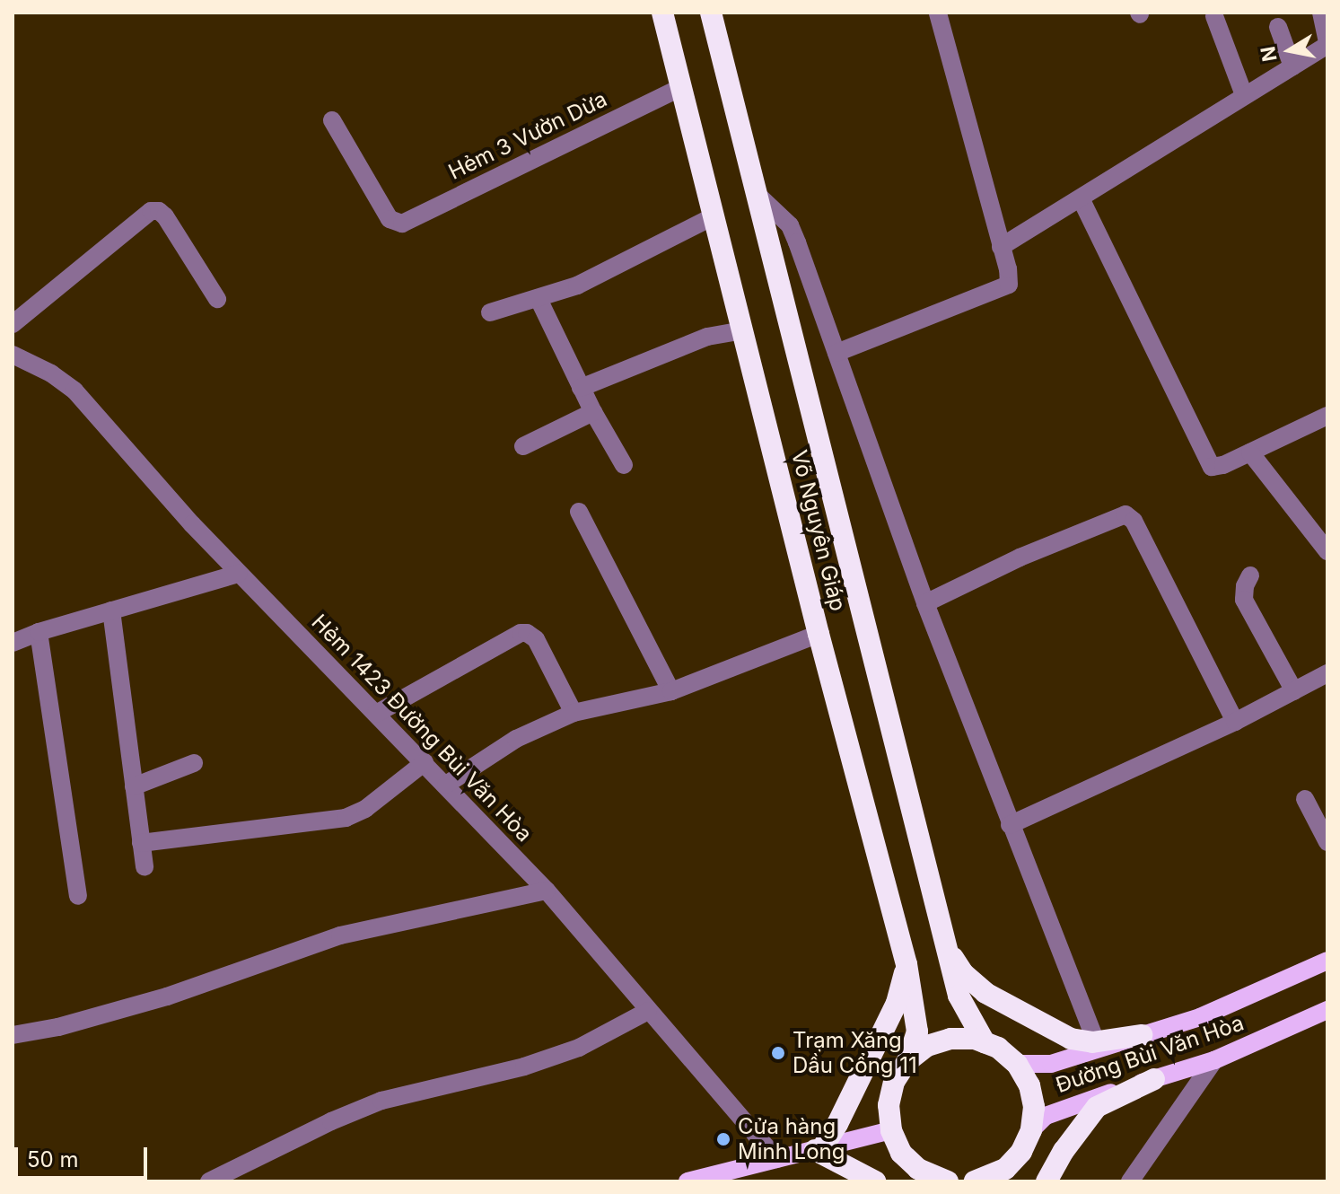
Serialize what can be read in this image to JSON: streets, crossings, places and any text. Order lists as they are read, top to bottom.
{
  "streets": {
    "highway": ["Võ Nguyên Giáp"],
    "main road": ["Đường Bùi Văn Hòa"],
    "street": ["Hẻm 3 Vườn Dừa", "Hẻm 1423 Đường Bùi Văn Hòa"]
  },
  "crossings": [
    ["Hẻm 3 Vườn Dừa", "Võ Nguyên Giáp"]
  ],
  "places": ["Trạm Xăng Dầu Cổng 11", "Cửa hàng Minh Long"],
  "scale_bar": "50 m",
  "north": "left"
}
